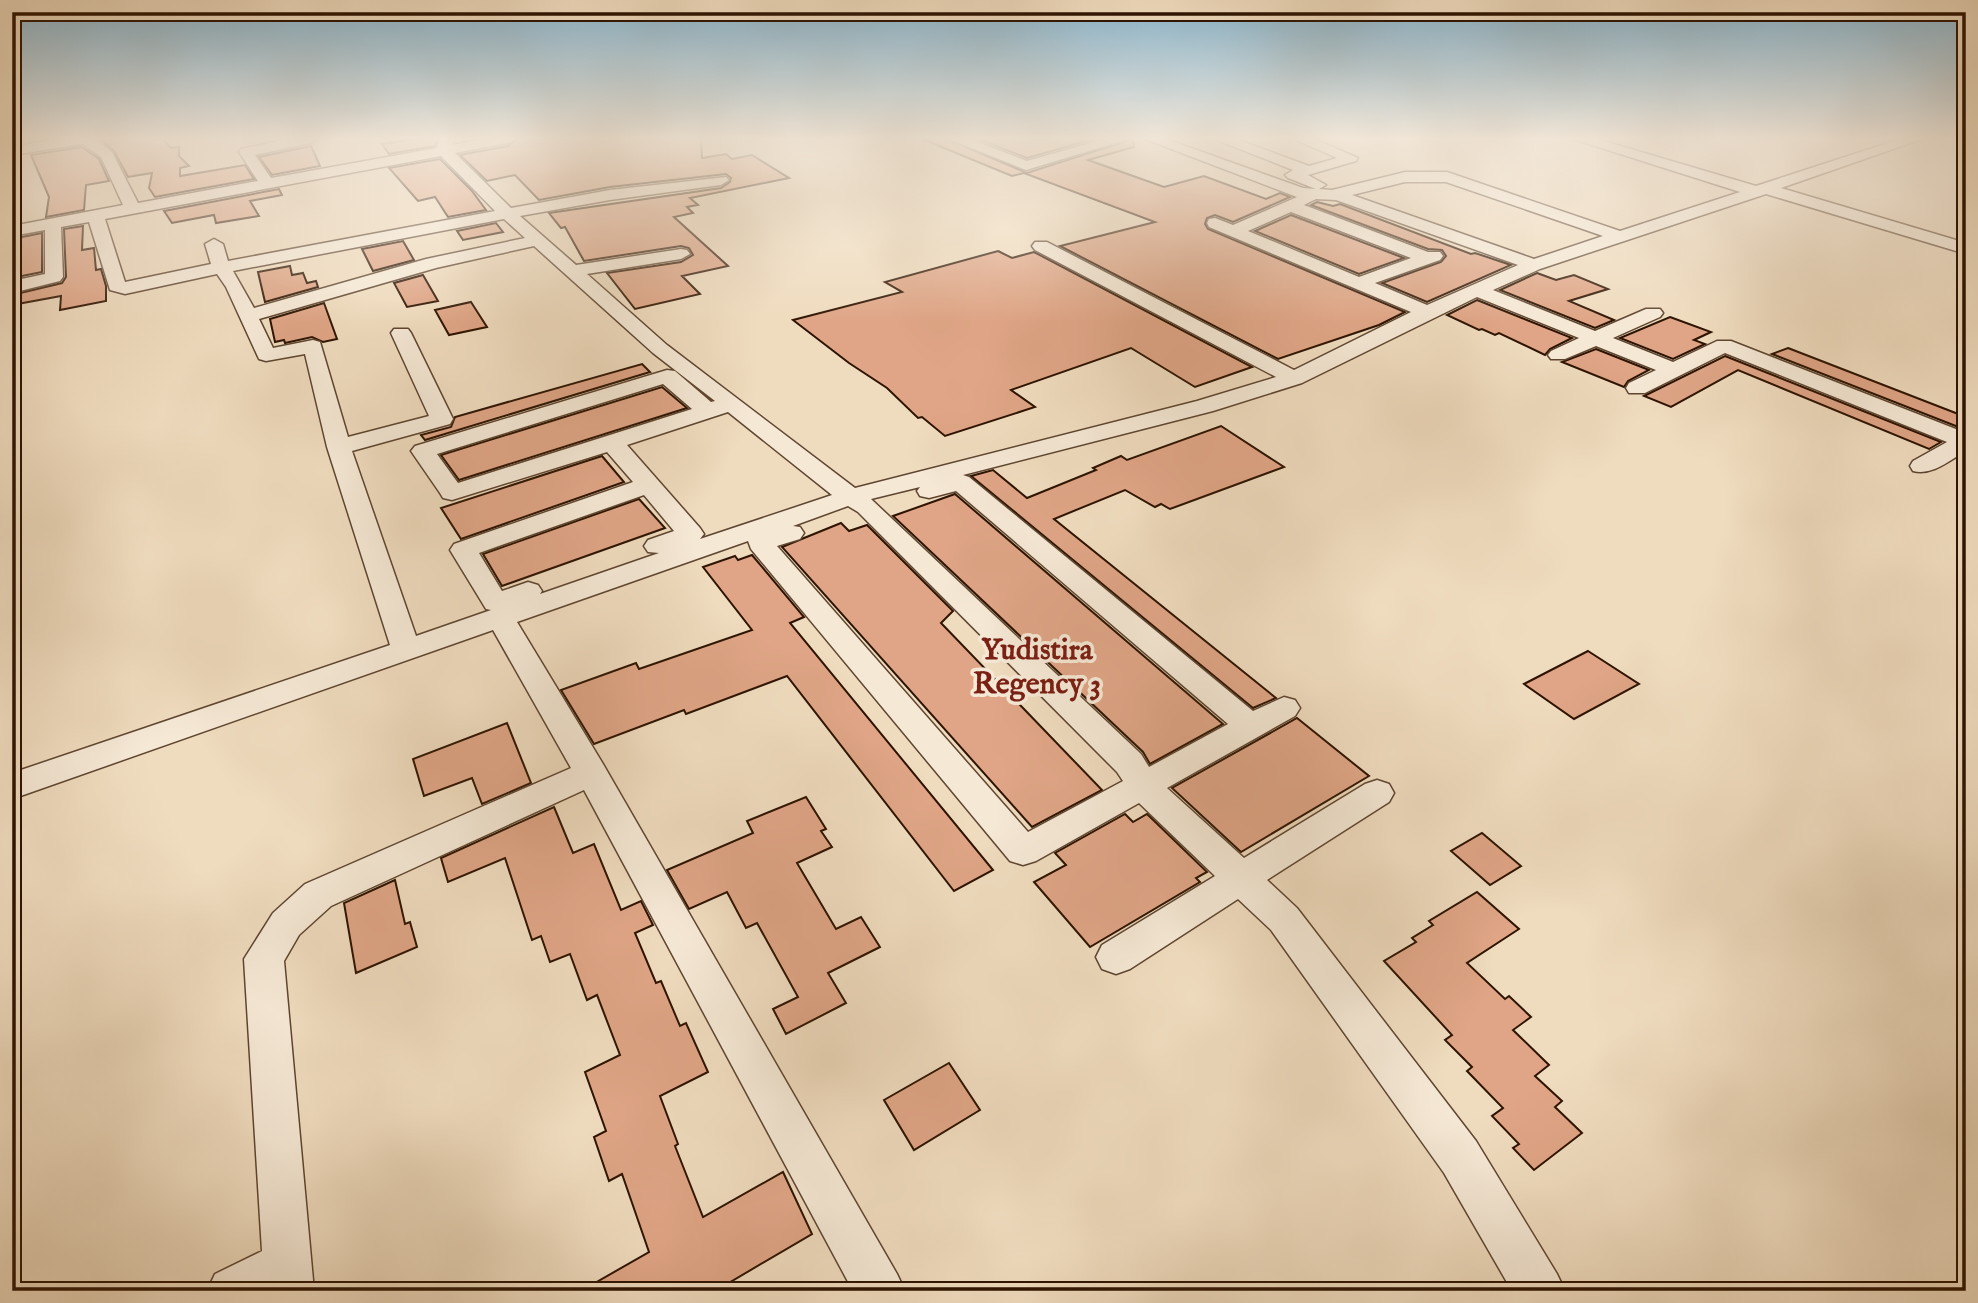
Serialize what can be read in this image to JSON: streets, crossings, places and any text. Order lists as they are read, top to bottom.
{
  "districts": ["Yudistira Regency 3"]
}
